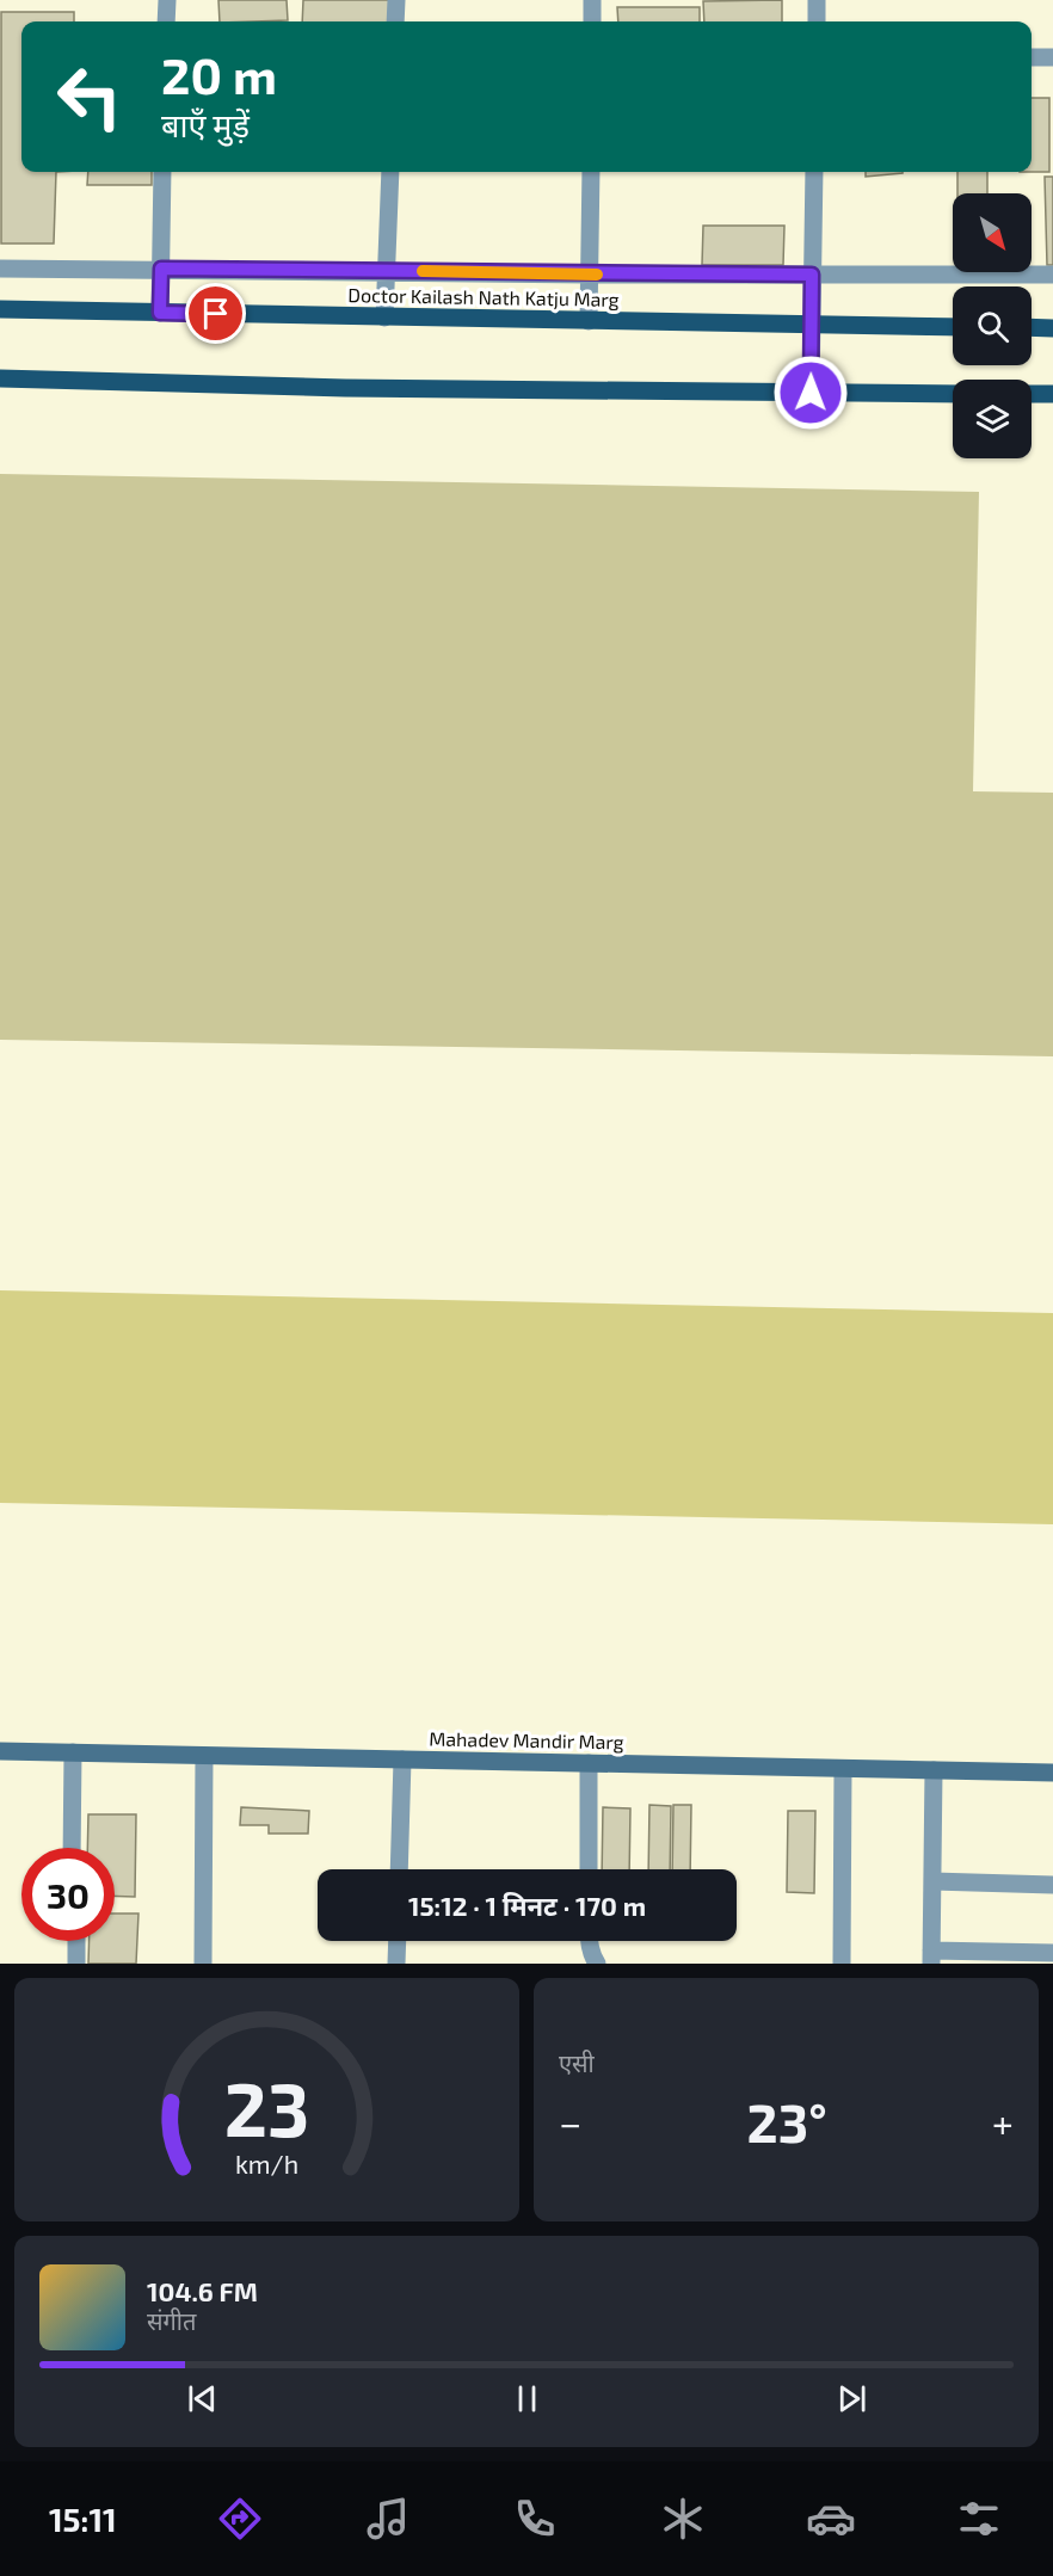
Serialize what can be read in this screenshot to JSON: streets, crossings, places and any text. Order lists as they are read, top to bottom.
{
  "streets": {
    "main road": ["Doctor Kailash Nath Katju Marg"],
    "street": ["Mahadev Mandir Marg"]
  },
  "north": "bottom right",
  "page": {
    "turn": ["20 m", "बाएँ मुड़ें"],
    "limit": "30",
    "trip": "15:12 · 1 मिनट · 170 m",
    "tile": "एसी",
    "heat": ["−", "23°", "+"],
    "song": ["104.6 FM", "संगीत"],
    "tabs": "15:11",
    "gauge": ["23", "km/h"]
  }
}
